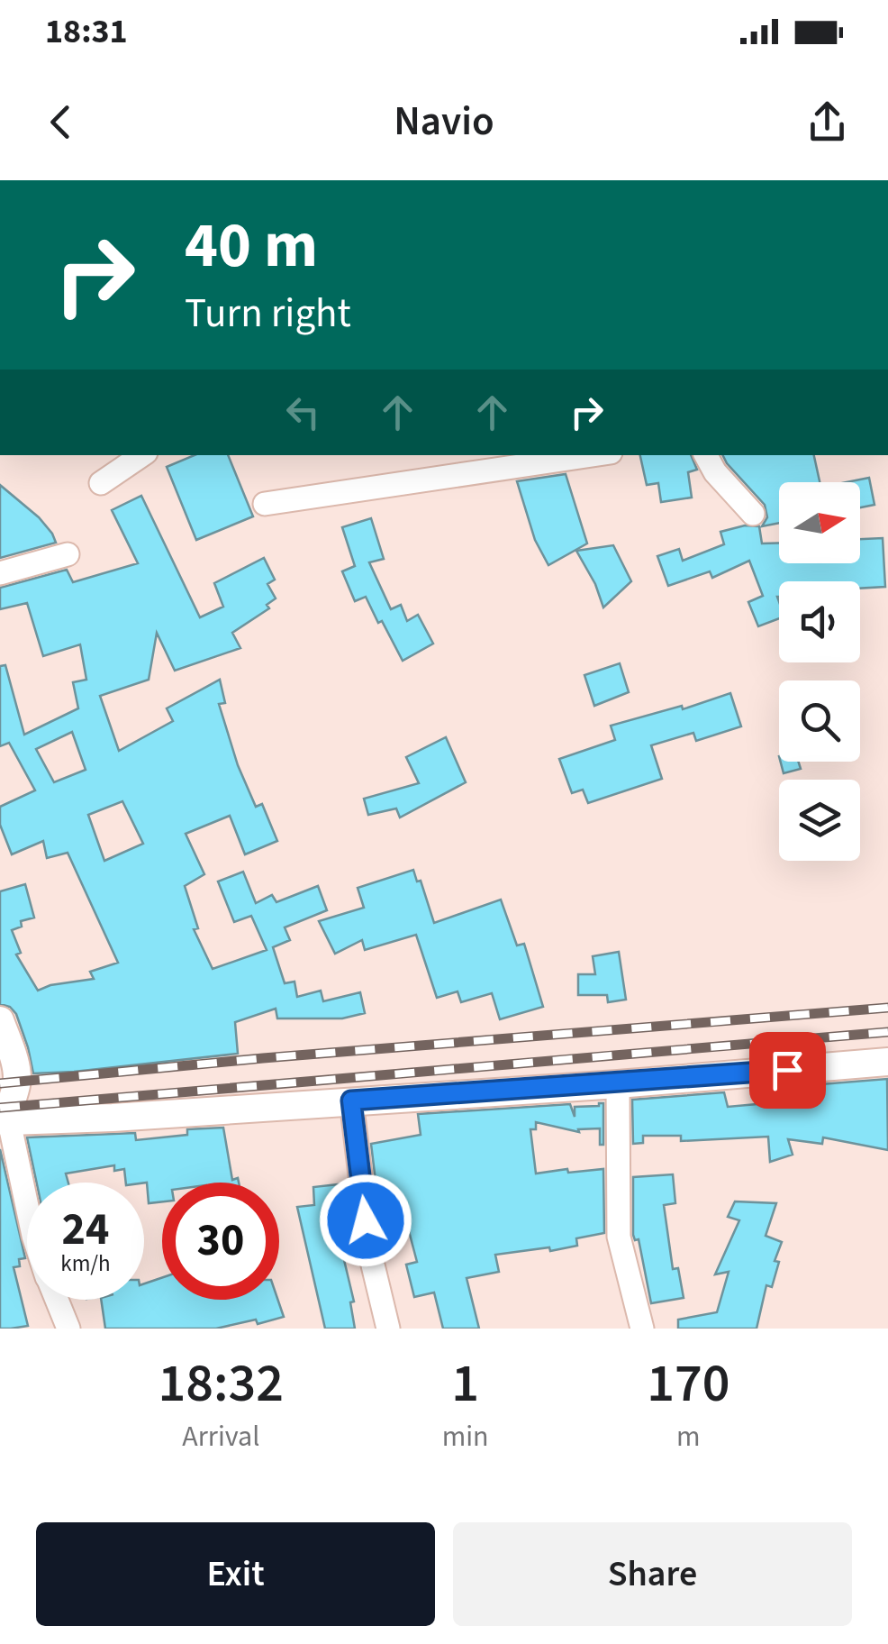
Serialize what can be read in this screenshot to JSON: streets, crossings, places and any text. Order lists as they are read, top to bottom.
{
  "north": "right",
  "page": {
    "status": "18:31",
    "header": "Navio",
    "turn": ["40 m", "Turn right"],
    "speed": "24 km/h",
    "limit": "30",
    "eta": [
      "18:32",
      "Arrival",
      "1",
      "min",
      "170",
      "m"
    ],
    "buttons": ["Exit", "Share"]
  }
}
